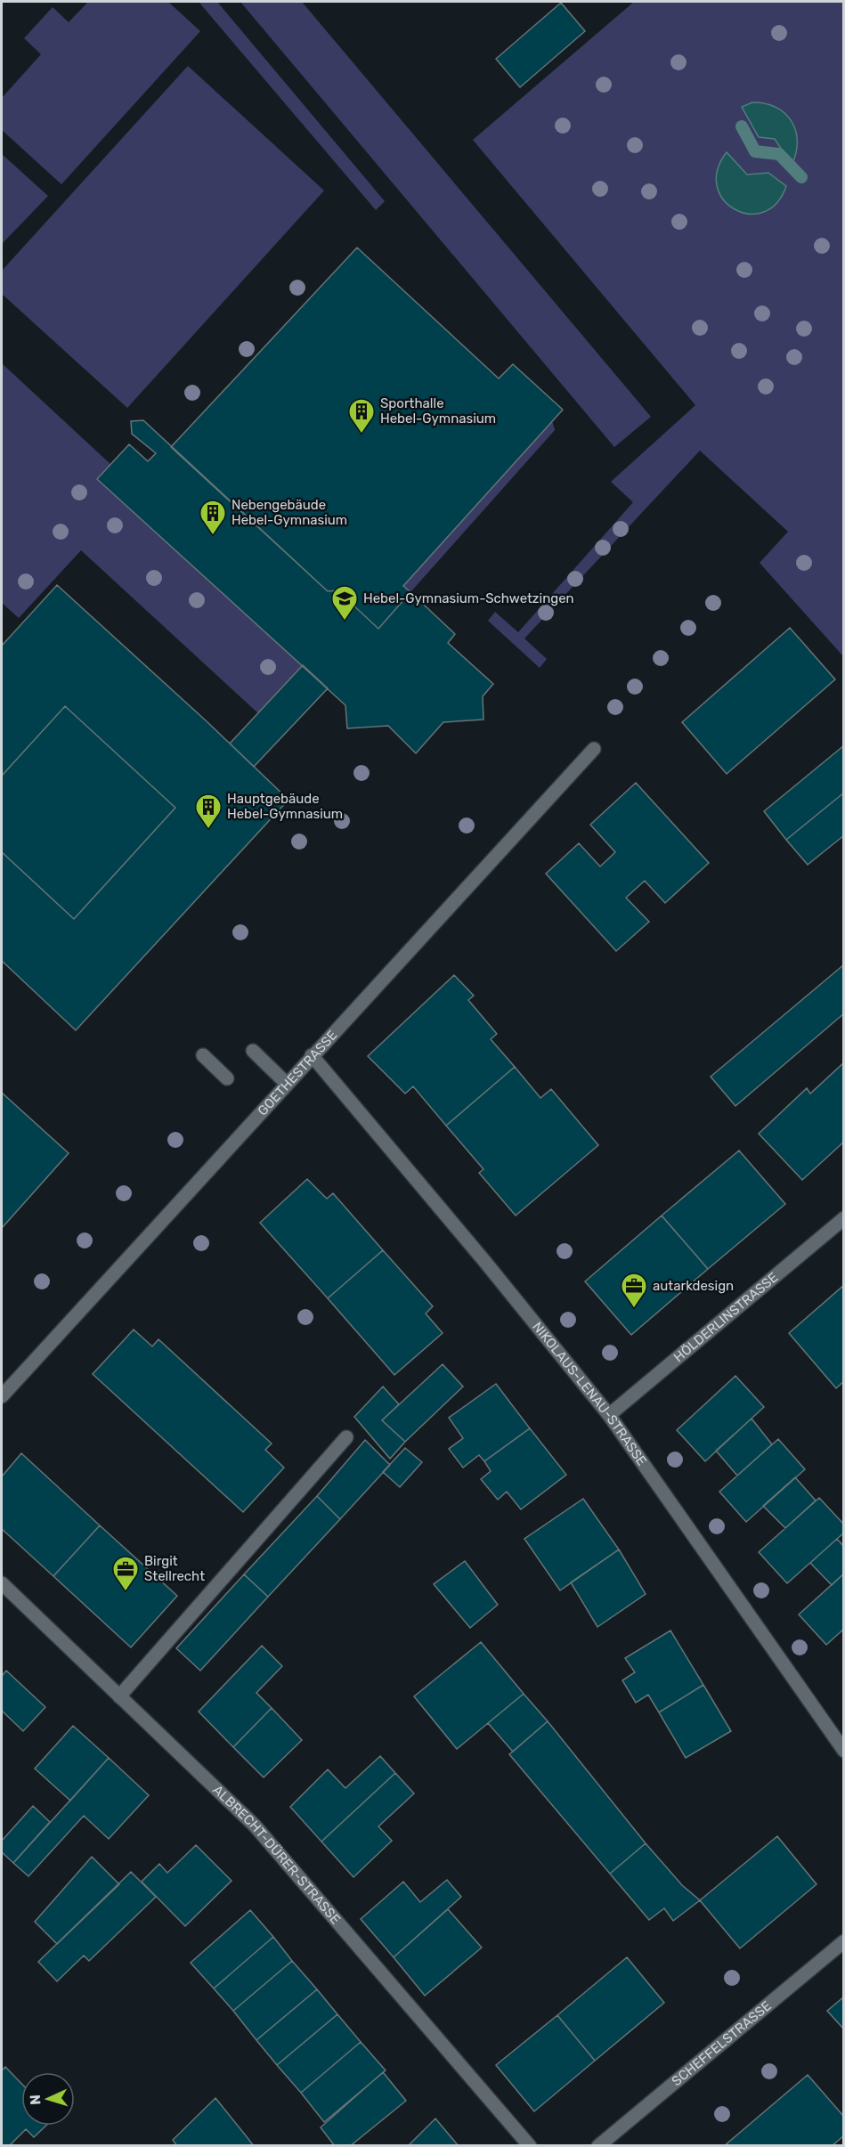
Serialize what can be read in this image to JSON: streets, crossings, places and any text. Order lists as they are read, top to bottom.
{
  "streets": {
    "street": [
      "GOETHESTRASSE",
      "HÖLDERLINSTRASSE",
      "NIKOLAUS-LENAU-STRASSE",
      "ALBRECHT-DÜRER-STRASSE",
      "SCHEFFELSTRASSE"
    ]
  },
  "crossings": [
    ["GOETHESTRASSE", "NIKOLAUS-LENAU-STRASSE"],
    ["HÖLDERLINSTRASSE", "NIKOLAUS-LENAU-STRASSE"]
  ],
  "places": {
    "building": ["Sporthalle Hebel-Gymnasium", "Nebengebäude Hebel-Gymnasium", "Hauptgebäude Hebel-Gymnasium"],
    "school or university": ["Hebel-Gymnasium-Schwetzingen"],
    "office": ["autarkdesign", "Birgit Stellrecht"]
  },
  "north": "left"
}
